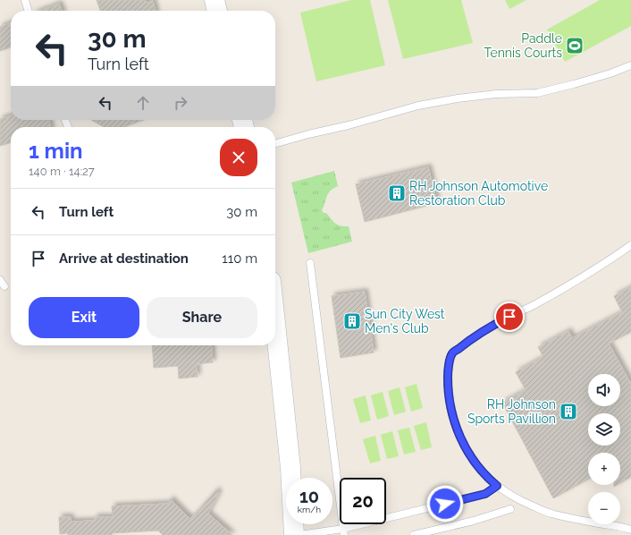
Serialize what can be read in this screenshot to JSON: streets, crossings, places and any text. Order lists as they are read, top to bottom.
{
  "places": {
    "sports": ["Paddle Tennis Courts"],
    "building": ["RH Johnson Automotive Restoration Club", "Sun City West Men's Club", "RH Johnson Sports Pavillion"]
  },
  "page": {
    "turn": ["30 m", "Turn left"],
    "heading": ["1 min", "140 m · 14:27"],
    "list": [
      {
        "name": "Turn left",
        "value": "30 m"
      },
      {
        "name": "Arrive at destination",
        "value": "110 m"
      }
    ],
    "buttons": ["Exit", "Share"],
    "map_buttons": ["+", "−"],
    "speed": "10 km/h",
    "limit": "20"
  }
}
